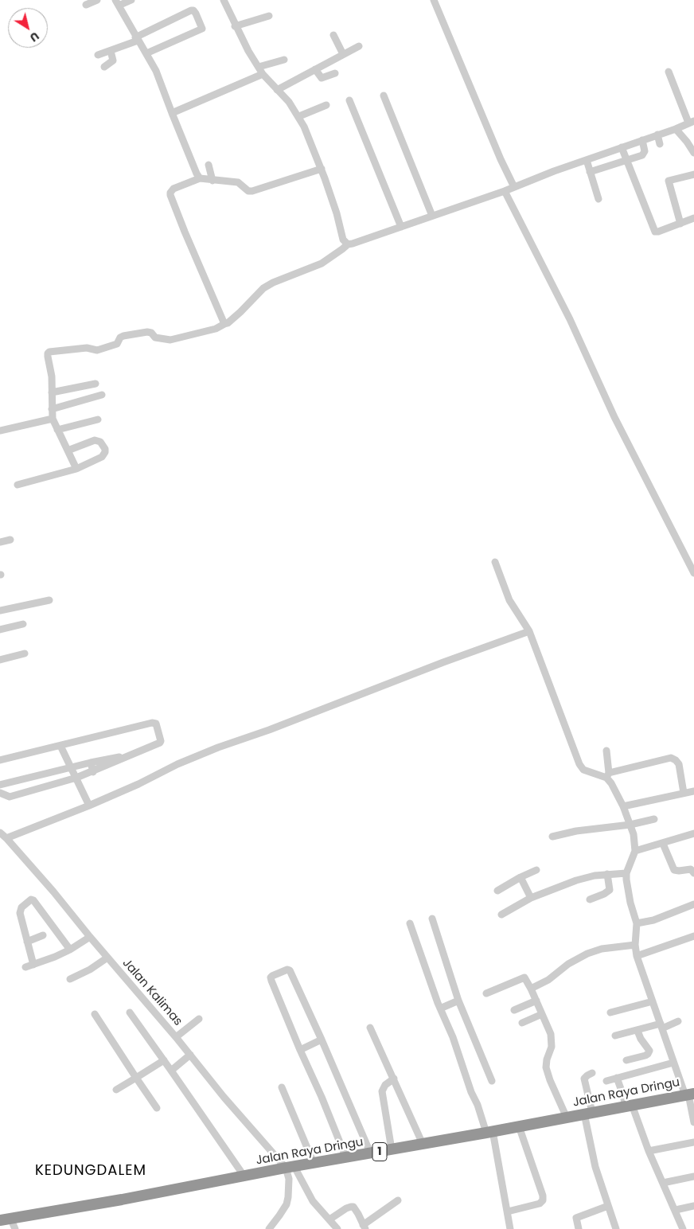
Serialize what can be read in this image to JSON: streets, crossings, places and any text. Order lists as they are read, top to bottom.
{
  "streets": {
    "highway": ["Jalan Raya Dringu", "1"],
    "street": ["Jalan Kalimas"]
  },
  "crossings": [
    ["Jalan Kalimas", "Jalan Raya Dringu"]
  ],
  "districts": ["KEDUNGDALEM"],
  "north": "bottom right"
}
